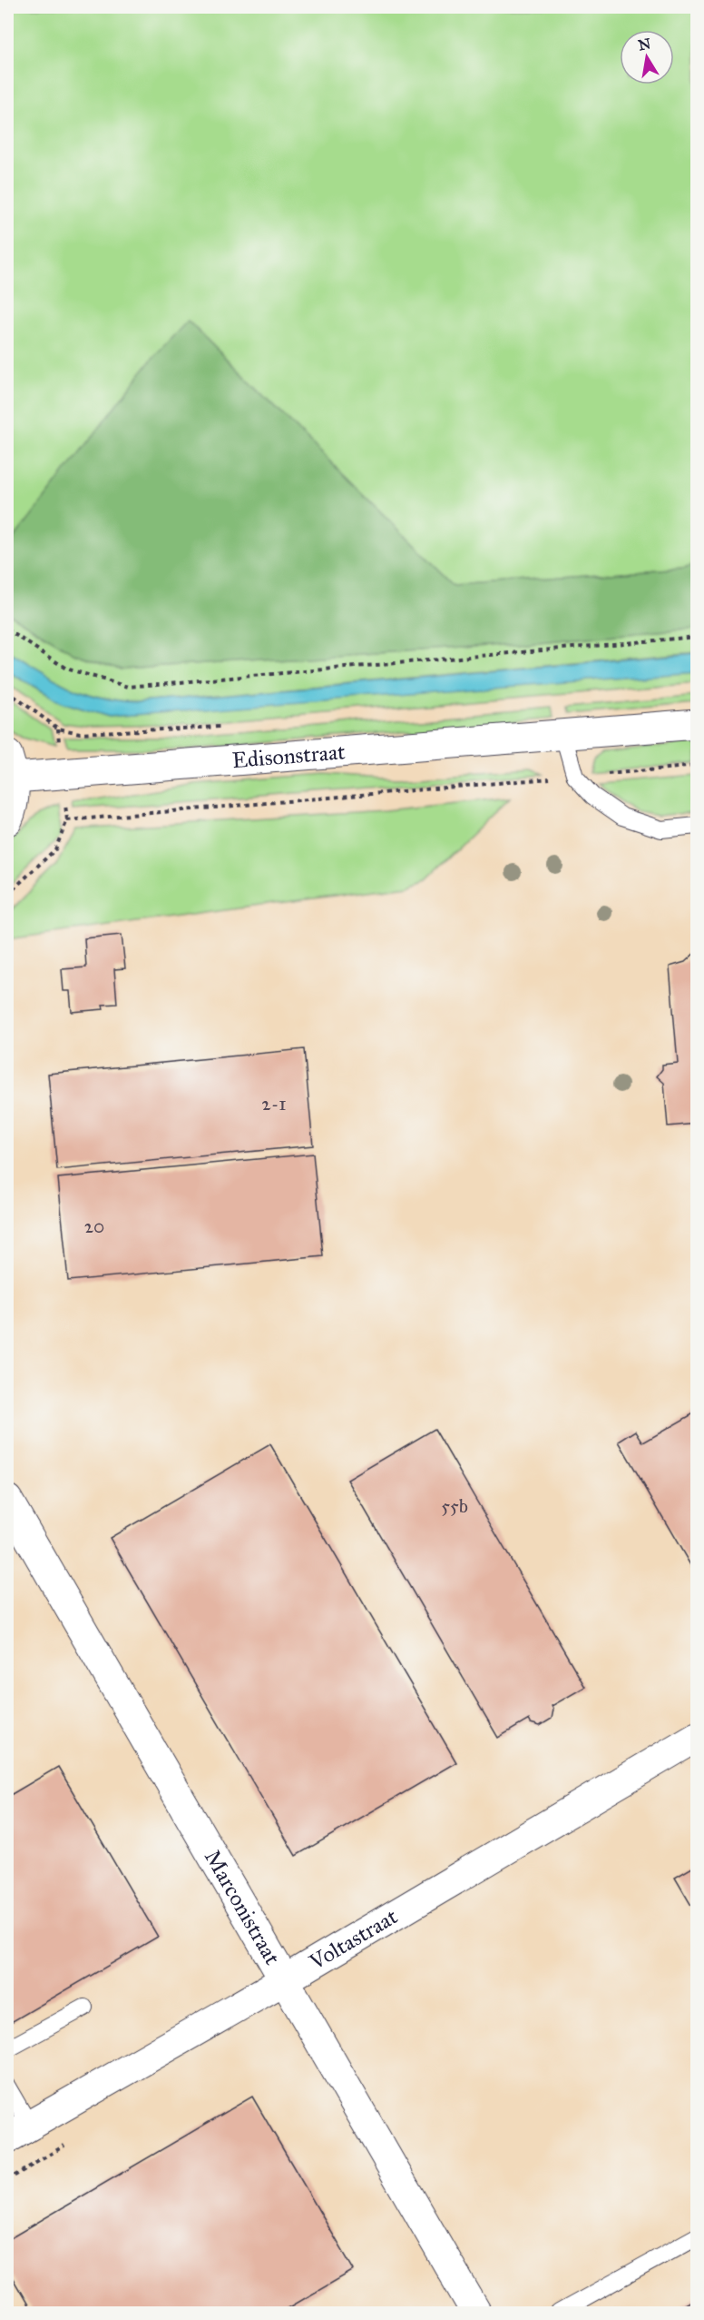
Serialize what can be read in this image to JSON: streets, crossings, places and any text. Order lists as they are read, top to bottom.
{
  "streets": {
    "street": ["Edisonstraat", "Marconistraat", "Voltastraat"]
  },
  "crossings": [
    ["Marconistraat", "Voltastraat"]
  ],
  "house_numbers": ["2-1", "20", "55b"],
  "north": "top"
}
